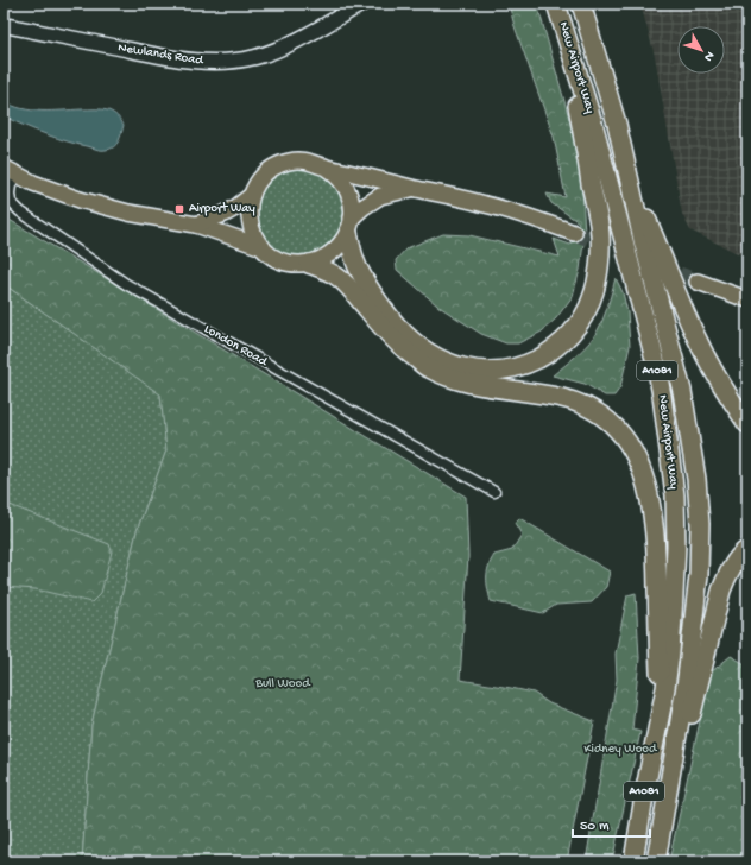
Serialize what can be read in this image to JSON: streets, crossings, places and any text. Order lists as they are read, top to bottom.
{
  "streets": {
    "highway": ["New Airport Way", "A1081"],
    "main road": ["London Road"],
    "street": ["Newlands Road"]
  },
  "crossings": [
    ["New Airport Way", "A1081"],
    ["London Road", "A1081"]
  ],
  "parks": ["Bull Wood", "Kidney Wood"],
  "places": {
    "transit": ["Airport Way"]
  },
  "scale_bar": "50 m",
  "north": "bottom right"
}
